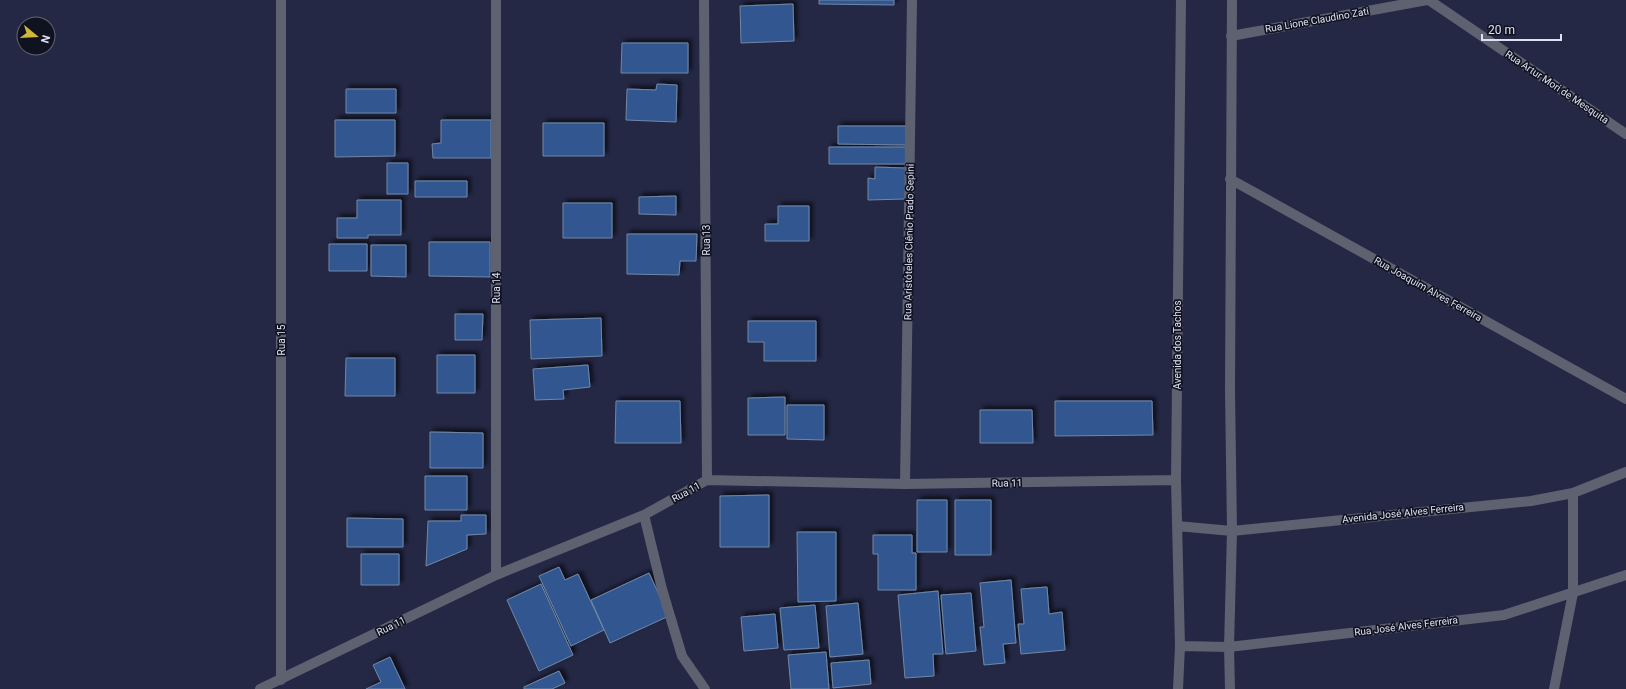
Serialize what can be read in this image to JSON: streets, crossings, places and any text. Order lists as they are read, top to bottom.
{
  "streets": {
    "street": [
      "Rua Lione Claudino Zati",
      "Rua Artur Mori de Mesquita",
      "Rua 13",
      "Rua Aristóteles Clênio Prado Sepini",
      "Rua 14",
      "Rua Joaquim Alves Ferreira",
      "Rua 15",
      "Avenida dos Tachos",
      "Rua 11",
      "Avenida José Alves Ferreira",
      "Rua José Alves Ferreira"
    ]
  },
  "crossings": [
    ["Rua Lione Claudino Zati", "Rua Artur Mori de Mesquita"],
    ["Rua 13", "Rua 11"],
    ["Rua Aristóteles Clênio Prado Sepini", "Rua 11"],
    ["Rua 14", "Rua 11"],
    ["Rua 15", "Rua 11"],
    ["Avenida dos Tachos", "Rua 11"],
    ["Avenida dos Tachos", "Avenida José Alves Ferreira"],
    ["Avenida dos Tachos", "Rua José Alves Ferreira"]
  ],
  "scale_bar": "20 m",
  "north": "right"
}
